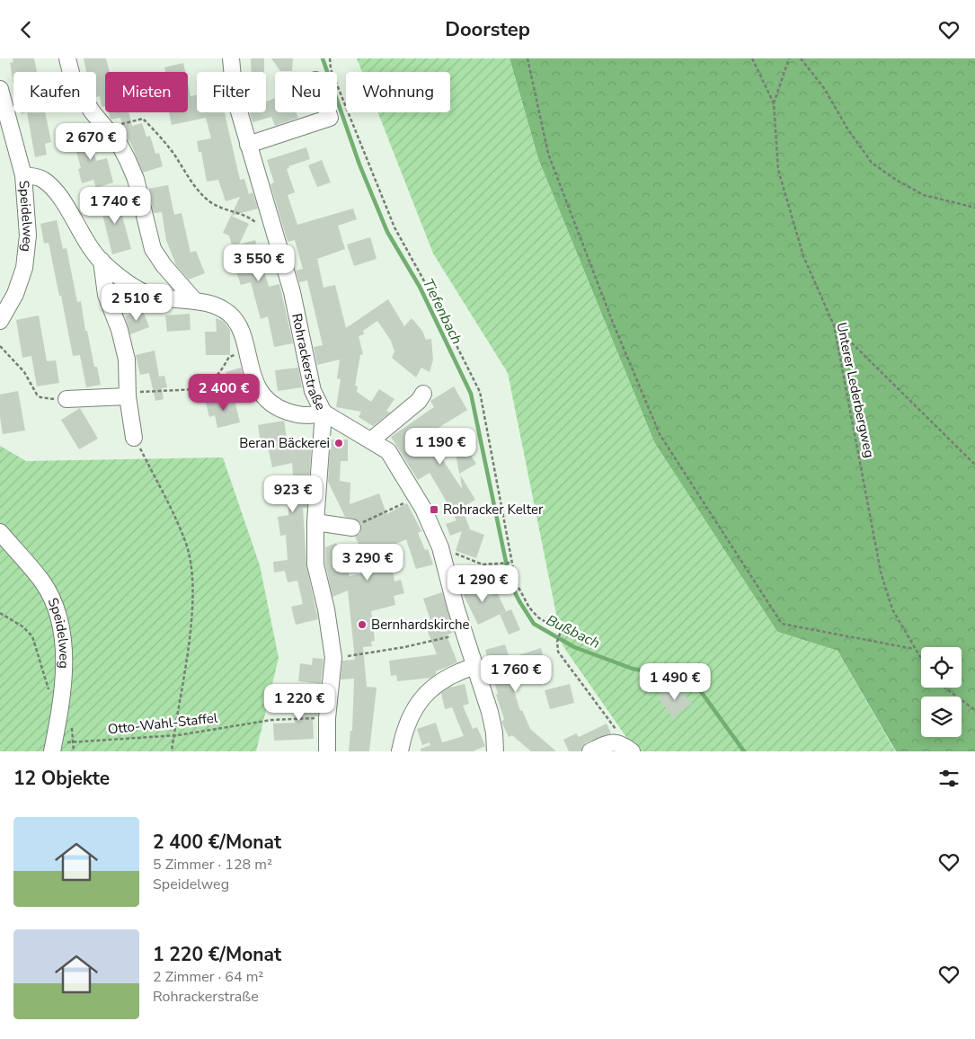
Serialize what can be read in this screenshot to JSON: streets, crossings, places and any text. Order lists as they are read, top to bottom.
{
  "streets": {
    "street": ["Speidelweg", "Rohrackerstraße"],
    "path": ["Unterer Lederbergweg", "Otto-Wahl-Staffel"]
  },
  "crossings": [
    ["Speidelweg", "Rohrackerstraße"],
    ["Speidelweg", "Otto-Wahl-Staffel"],
    ["Rohrackerstraße", "Otto-Wahl-Staffel"]
  ],
  "water": ["Tiefenbach", "Bußbach"],
  "places": {
    "other": ["Beran Bäckerei", "Bernhardskirche"],
    "transit": ["Rohracker Kelter"]
  },
  "page": {
    "header": "Doorstep",
    "chip": [
      "Kaufen",
      "Mieten",
      "Filter",
      "Neu",
      "Wohnung"
    ],
    "price": [
      "2 670 €",
      "1 740 €",
      "3 550 €",
      "2 510 €",
      "2 400 €",
      "1 190 €",
      "923 €",
      "3 290 €",
      "1 290 €",
      "1 760 €",
      "1 490 €",
      "1 220 €"
    ],
    "heading": "12 Objekte",
    "list": [
      {
        "name": "2 400 €/Monat",
        "note": "5 Zimmer · 128 m² · Speidelweg"
      },
      {
        "name": "1 220 €/Monat",
        "note": "2 Zimmer · 64 m² · Rohrackerstraße"
      }
    ]
  }
}
